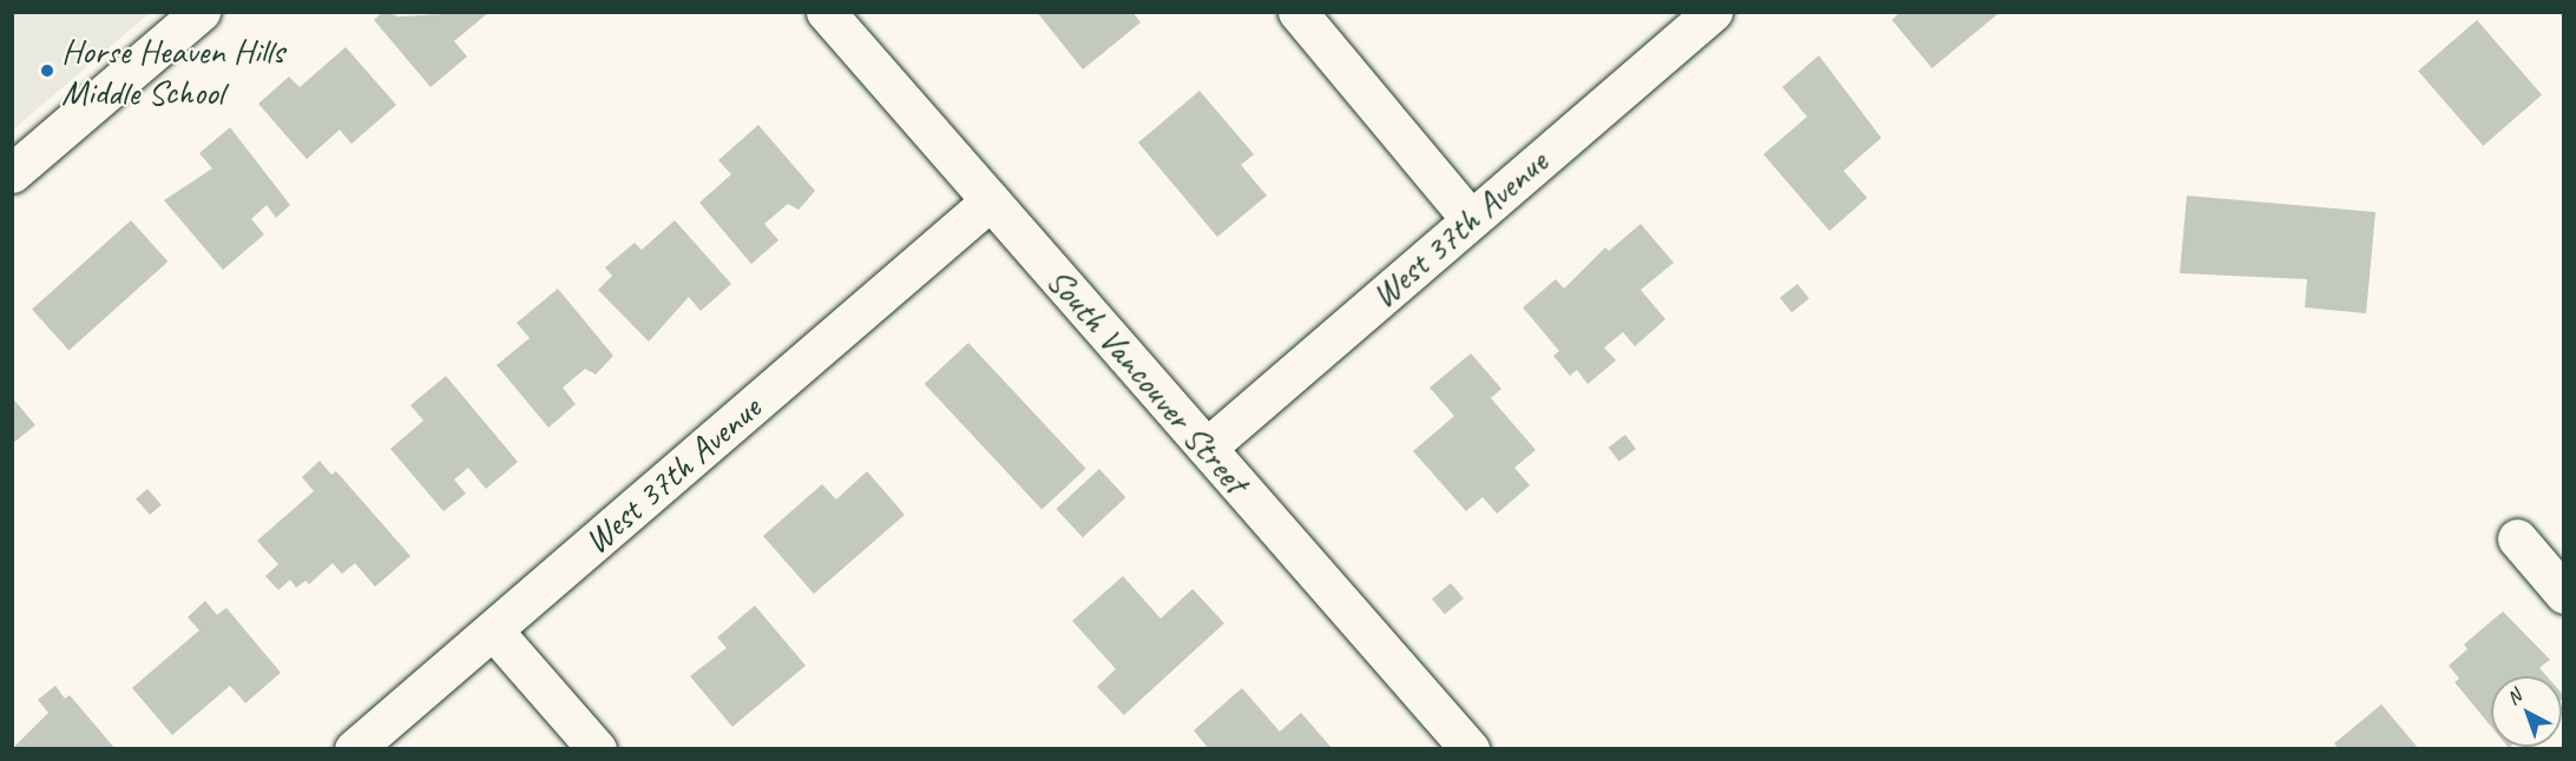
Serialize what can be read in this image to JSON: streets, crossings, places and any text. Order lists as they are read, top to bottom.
{
  "streets": {
    "street": ["West 37th Avenue", "South Vancouver Street"]
  },
  "crossings": [
    ["West 37th Avenue", "South Vancouver Street"]
  ],
  "places": ["Horse Heaven Hills Middle School"],
  "north": "top left"
}
